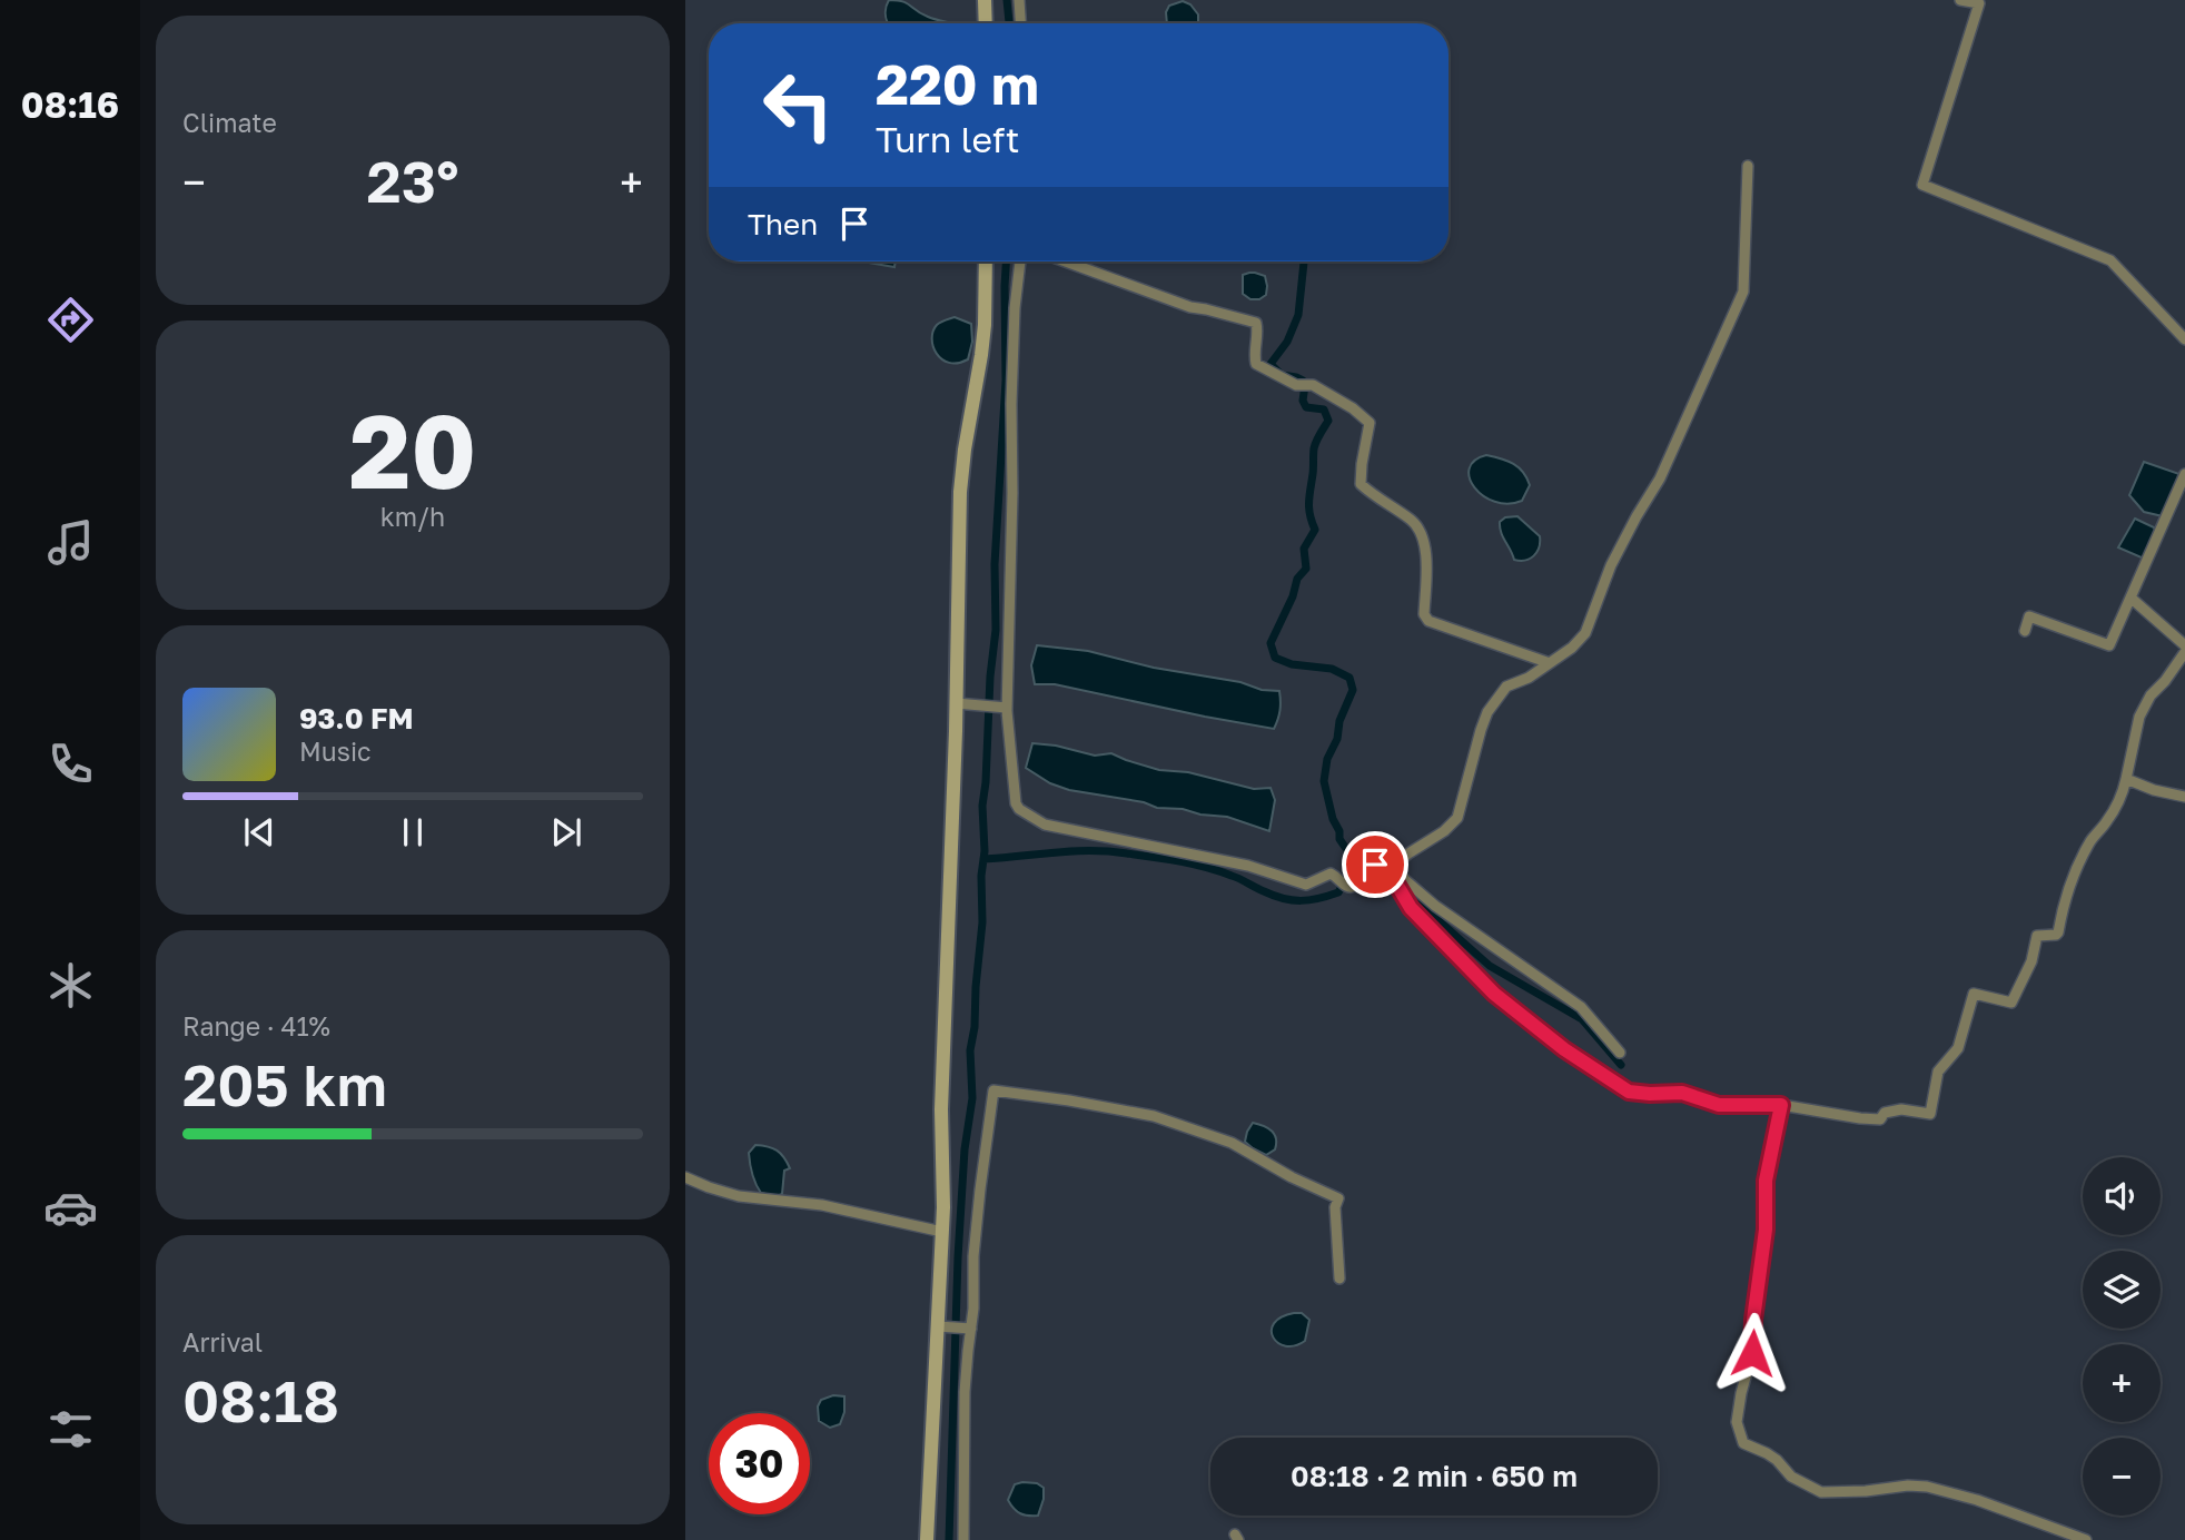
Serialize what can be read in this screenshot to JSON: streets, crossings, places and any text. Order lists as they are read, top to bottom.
{
  "page": {
    "tabs": "08:16",
    "tile": [
      "Climate",
      ["20", "km/h"],
      ["Range · 41%", "205 km"],
      ["Arrival", "08:18"]
    ],
    "turn": ["220 m", "Turn left"],
    "heat": ["−", "23°", "+"],
    "then": "Then",
    "song": ["93.0 FM", "Music"],
    "map_buttons": ["+", "−"],
    "limit": "30",
    "trip": "08:18 · 2 min · 650 m"
  }
}
